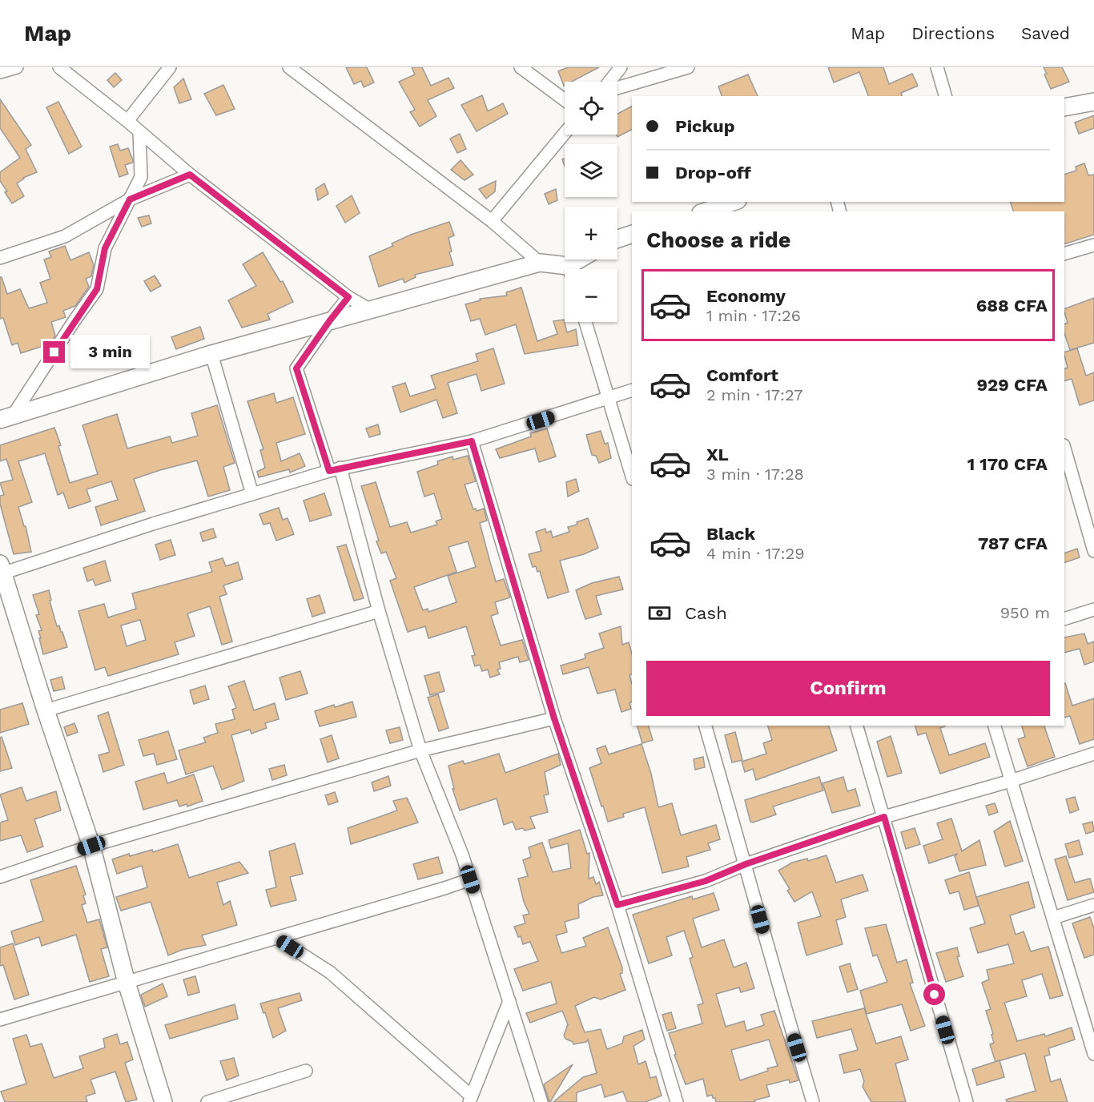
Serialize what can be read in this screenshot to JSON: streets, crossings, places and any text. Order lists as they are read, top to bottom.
{
  "page": {
    "header": "Map",
    "nav": ["Map", "Directions", "Saved"],
    "map_buttons": ["+", "−"],
    "banner": ["Pickup", "Drop-off"],
    "heading": "Choose a ride",
    "list": [
      {
        "name": "Economy",
        "note": "1 min · 17:26",
        "value": "688 CFA"
      },
      {
        "name": "Comfort",
        "note": "2 min · 17:27",
        "value": "929 CFA"
      },
      {
        "name": "XL",
        "note": "3 min · 17:28",
        "value": "1 170 CFA"
      },
      {
        "name": "Black",
        "note": "4 min · 17:29",
        "value": "787 CFA"
      }
    ],
    "bubble": "3 min",
    "pay": ["Cash", "950 m"],
    "buttons": "Confirm"
  }
}
